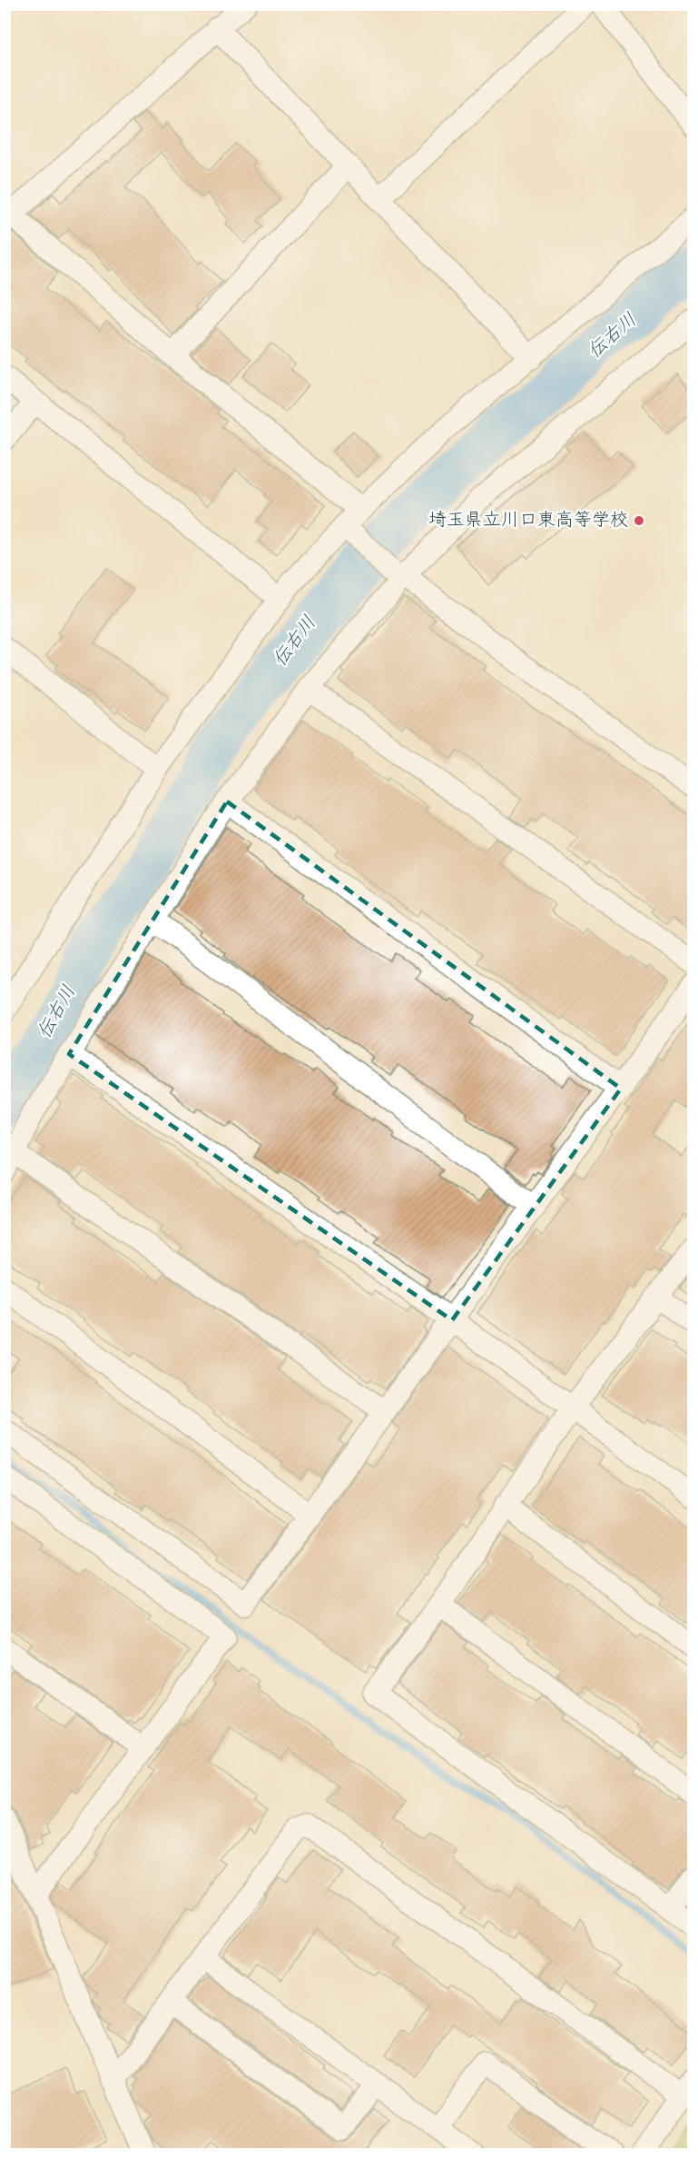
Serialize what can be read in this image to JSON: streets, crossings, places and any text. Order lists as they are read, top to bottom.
{
  "water": ["伝右川"],
  "places": ["埼玉県立川口東高等学校"]
}
